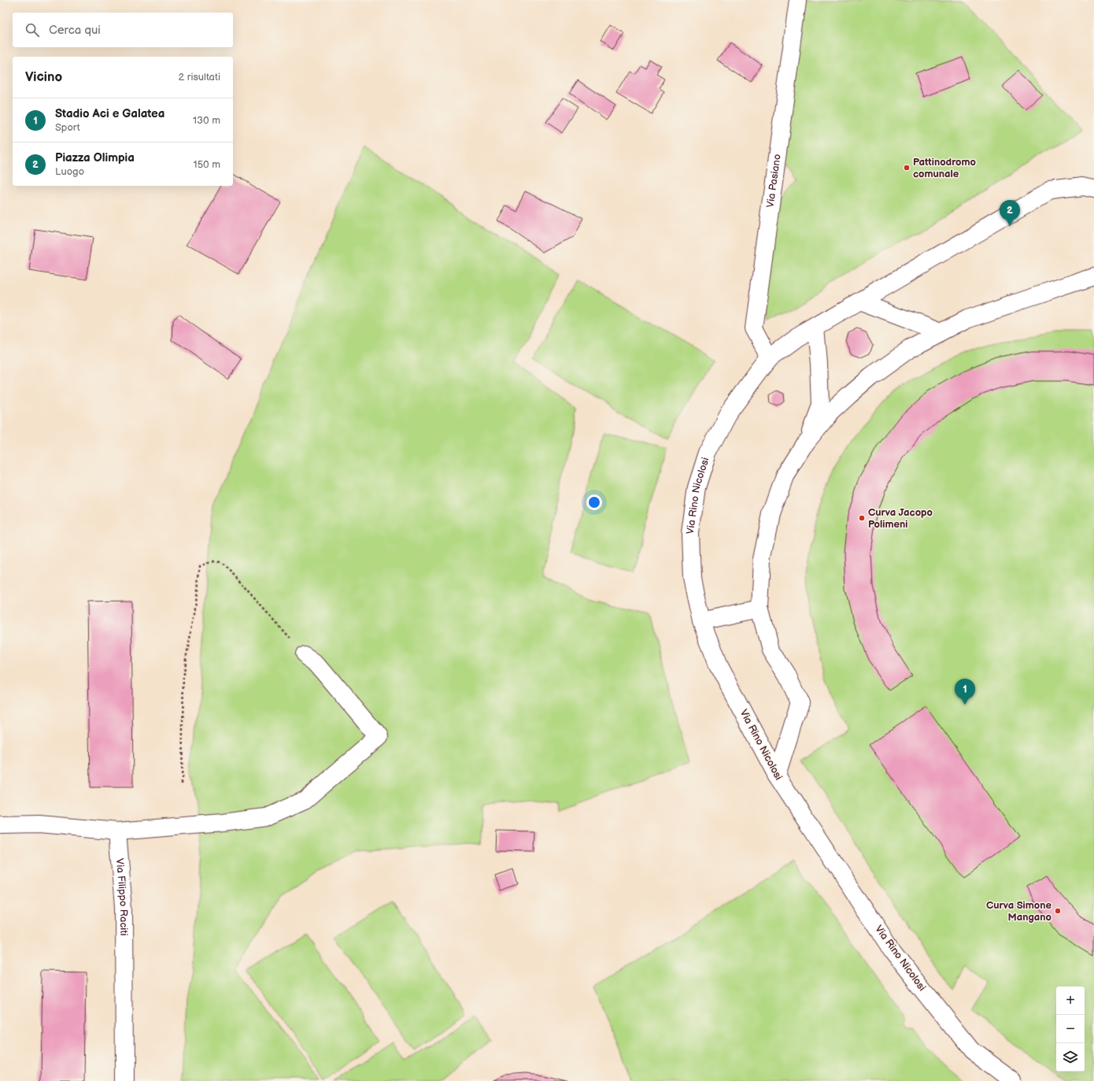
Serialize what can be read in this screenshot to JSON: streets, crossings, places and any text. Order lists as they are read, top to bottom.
{
  "streets": {
    "street": ["Via Pasiano", "Via Rino Nicolosi", "Via Filippo Raciti"]
  },
  "crossings": [
    ["Via Pasiano", "Via Rino Nicolosi"]
  ],
  "places": ["Pattinodromo comunale", "Curva Jacopo Polimeni", "Curva Simone Mangano"],
  "page": {
    "search": "Cerca qui",
    "heading": ["Vicino", "2 risultati"],
    "list": [
      {
        "mark": "1",
        "name": "Stadio Aci e Galatea",
        "note": "Sport",
        "value": "130 m"
      },
      {
        "mark": "2",
        "name": "Piazza Olimpia",
        "note": "Luogo",
        "value": "150 m"
      }
    ],
    "pins": ["2", "1"],
    "map_buttons": ["+", "−"]
  }
}
